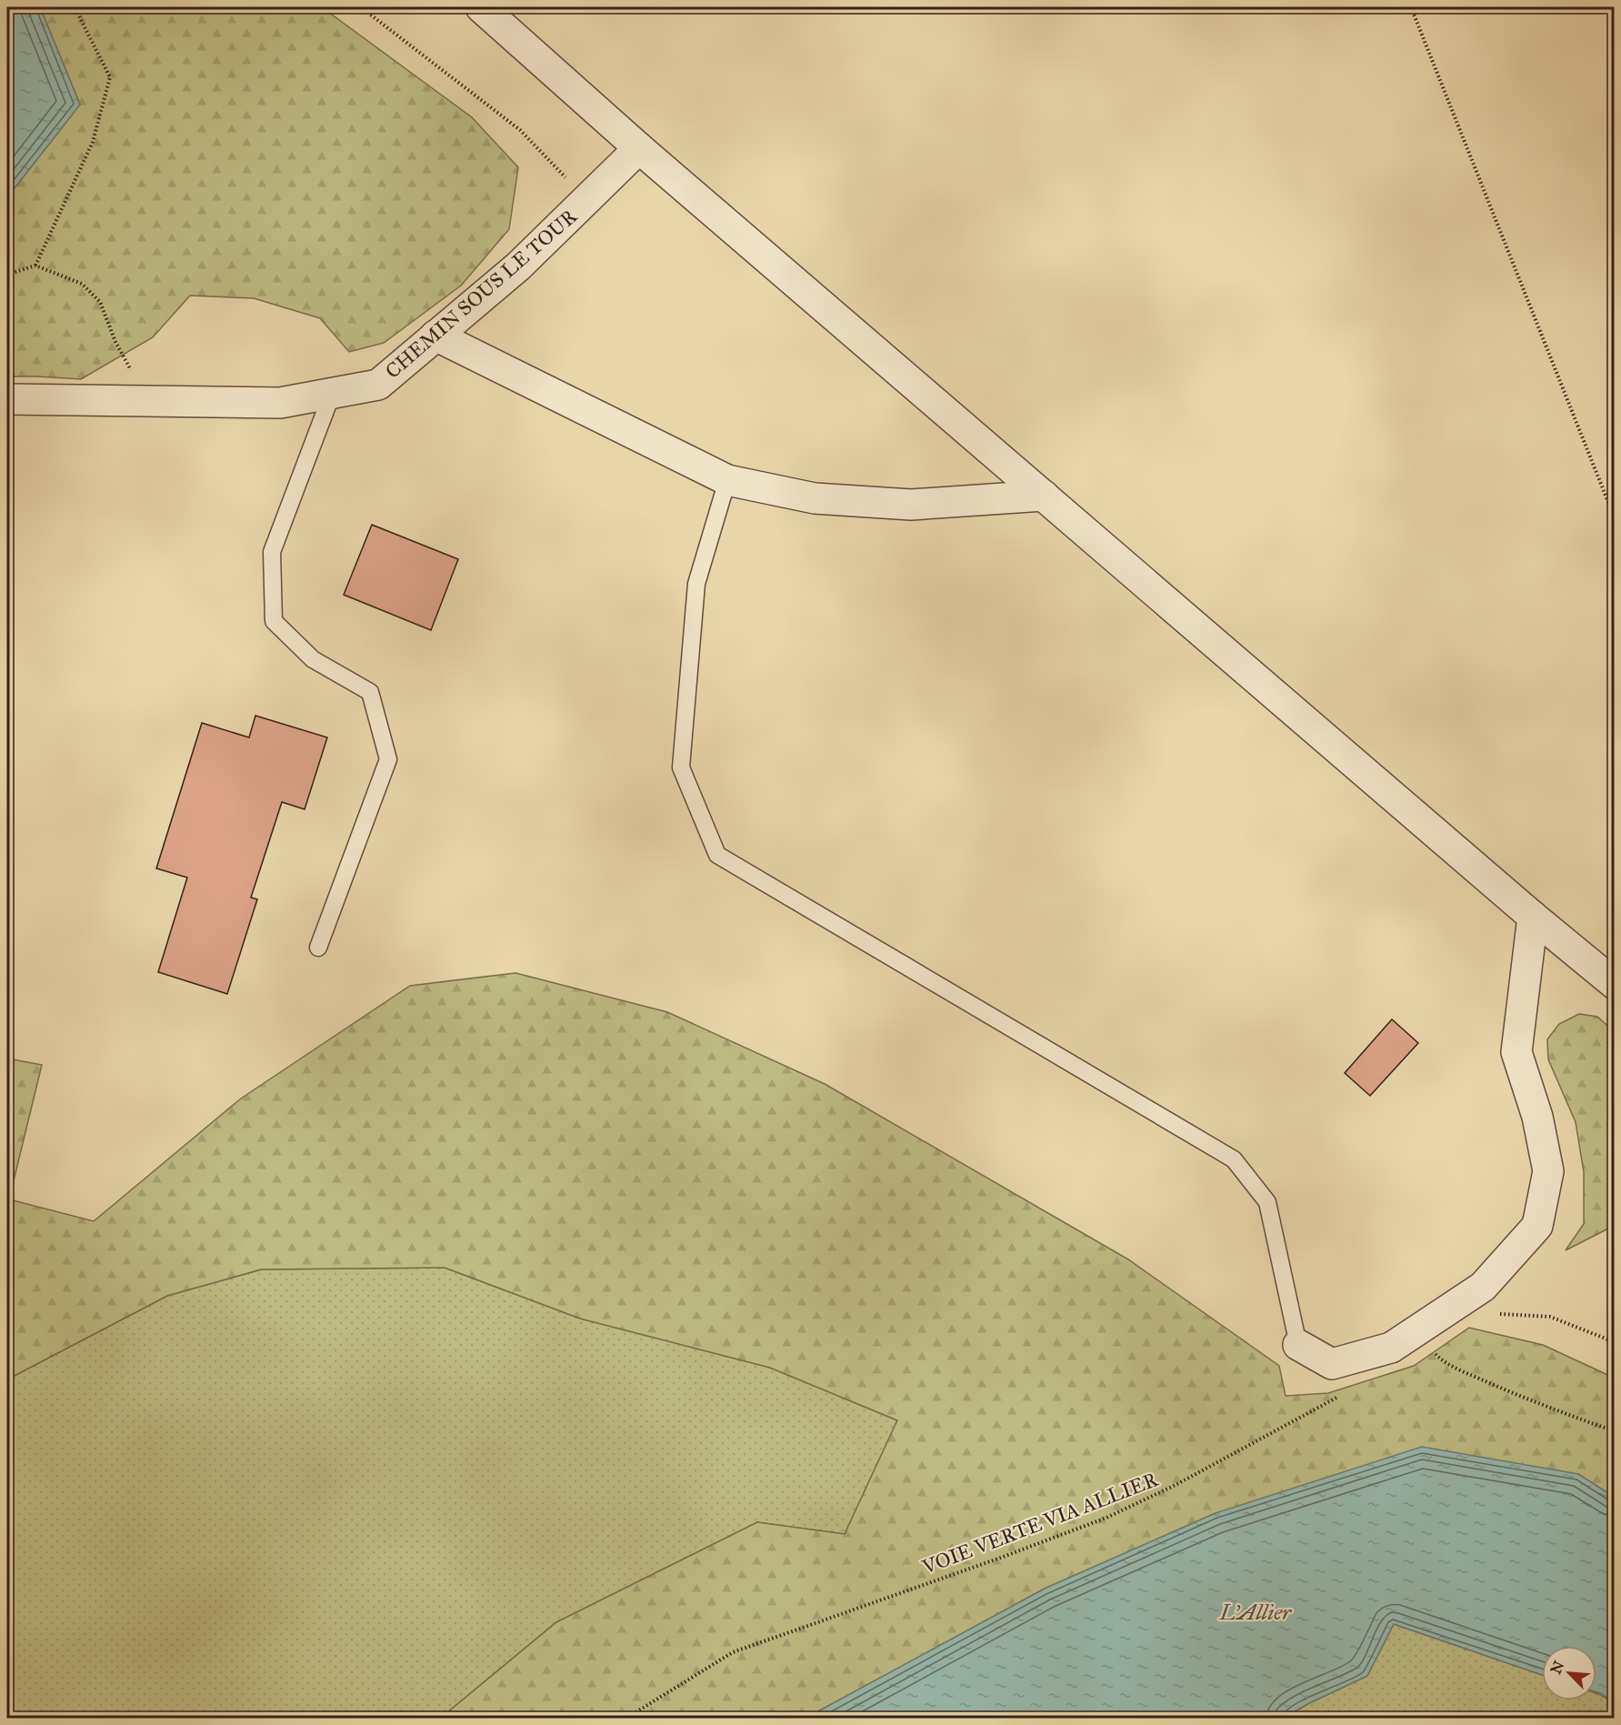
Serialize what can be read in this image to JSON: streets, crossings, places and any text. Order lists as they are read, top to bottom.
{
  "streets": {
    "street": ["CHEMIN SOUS LE TOUR"],
    "path": ["VOIE VERTE VIA ALLIER"]
  },
  "water": ["L'Allier"],
  "north": "top left"
}
